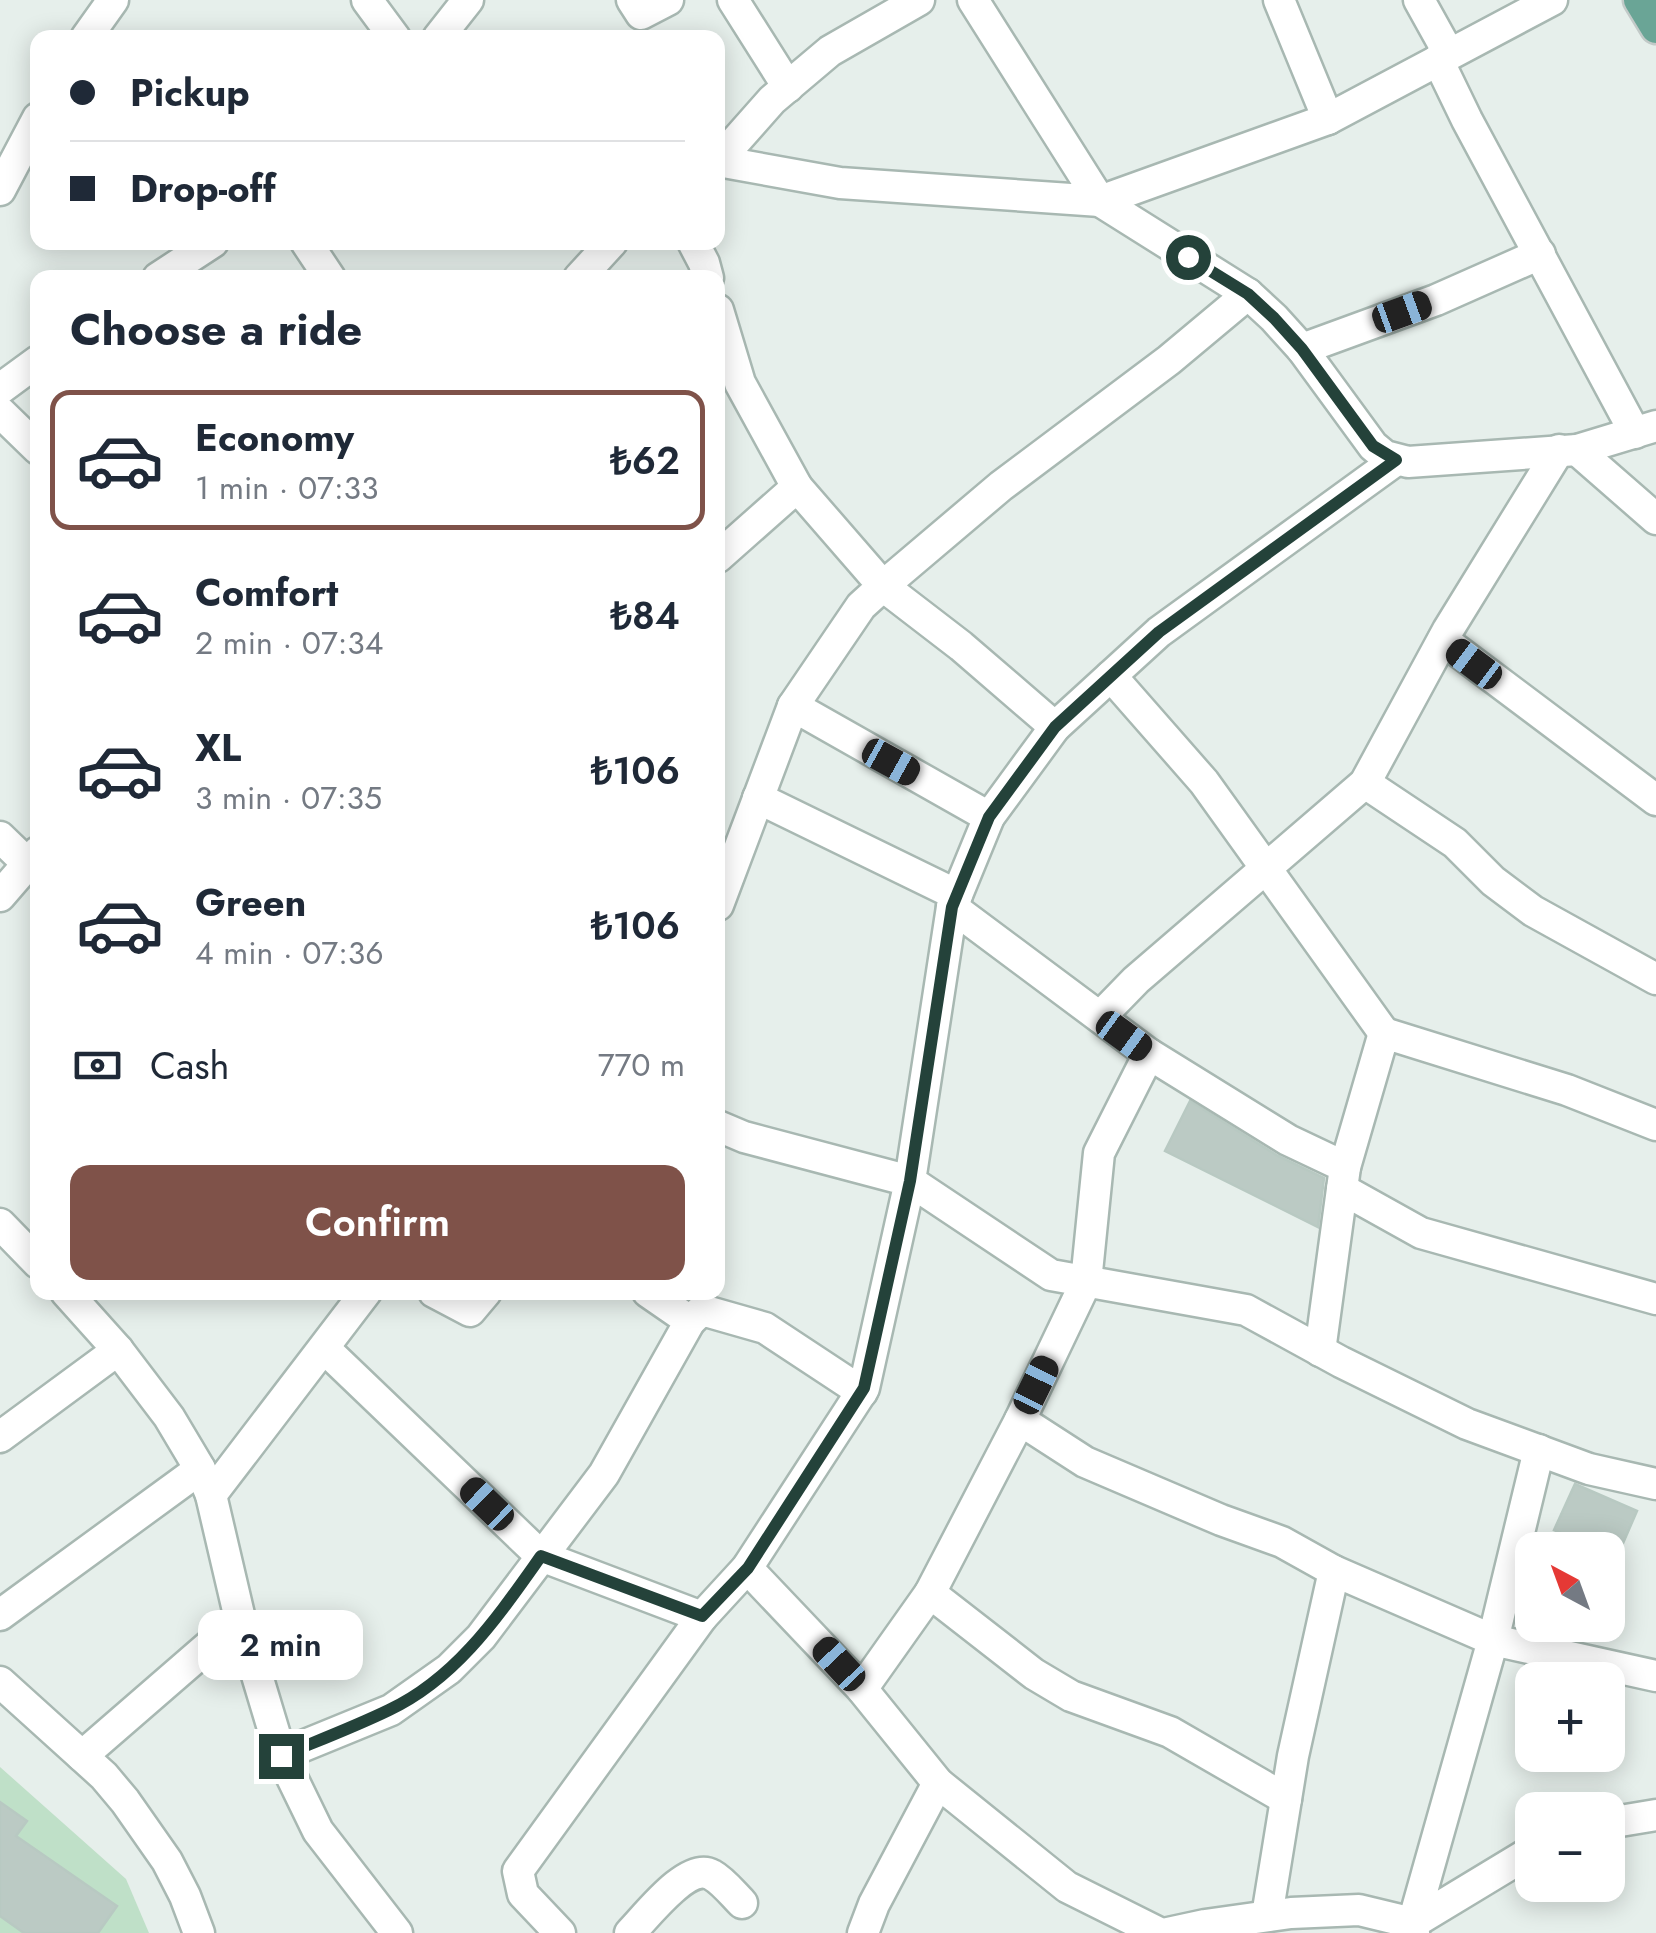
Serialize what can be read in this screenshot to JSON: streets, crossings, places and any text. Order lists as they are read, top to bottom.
{
  "north": "top left",
  "page": {
    "banner": ["Pickup", "Drop-off"],
    "heading": "Choose a ride",
    "list": [
      {
        "name": "Economy",
        "note": "1 min · 07:33",
        "value": "₺62"
      },
      {
        "name": "Comfort",
        "note": "2 min · 07:34",
        "value": "₺84"
      },
      {
        "name": "XL",
        "note": "3 min · 07:35",
        "value": "₺106"
      },
      {
        "name": "Green",
        "note": "4 min · 07:36",
        "value": "₺106"
      }
    ],
    "pay": ["Cash", "770 m"],
    "buttons": "Confirm",
    "map_buttons": ["+", "−"],
    "bubble": "2 min"
  }
}
